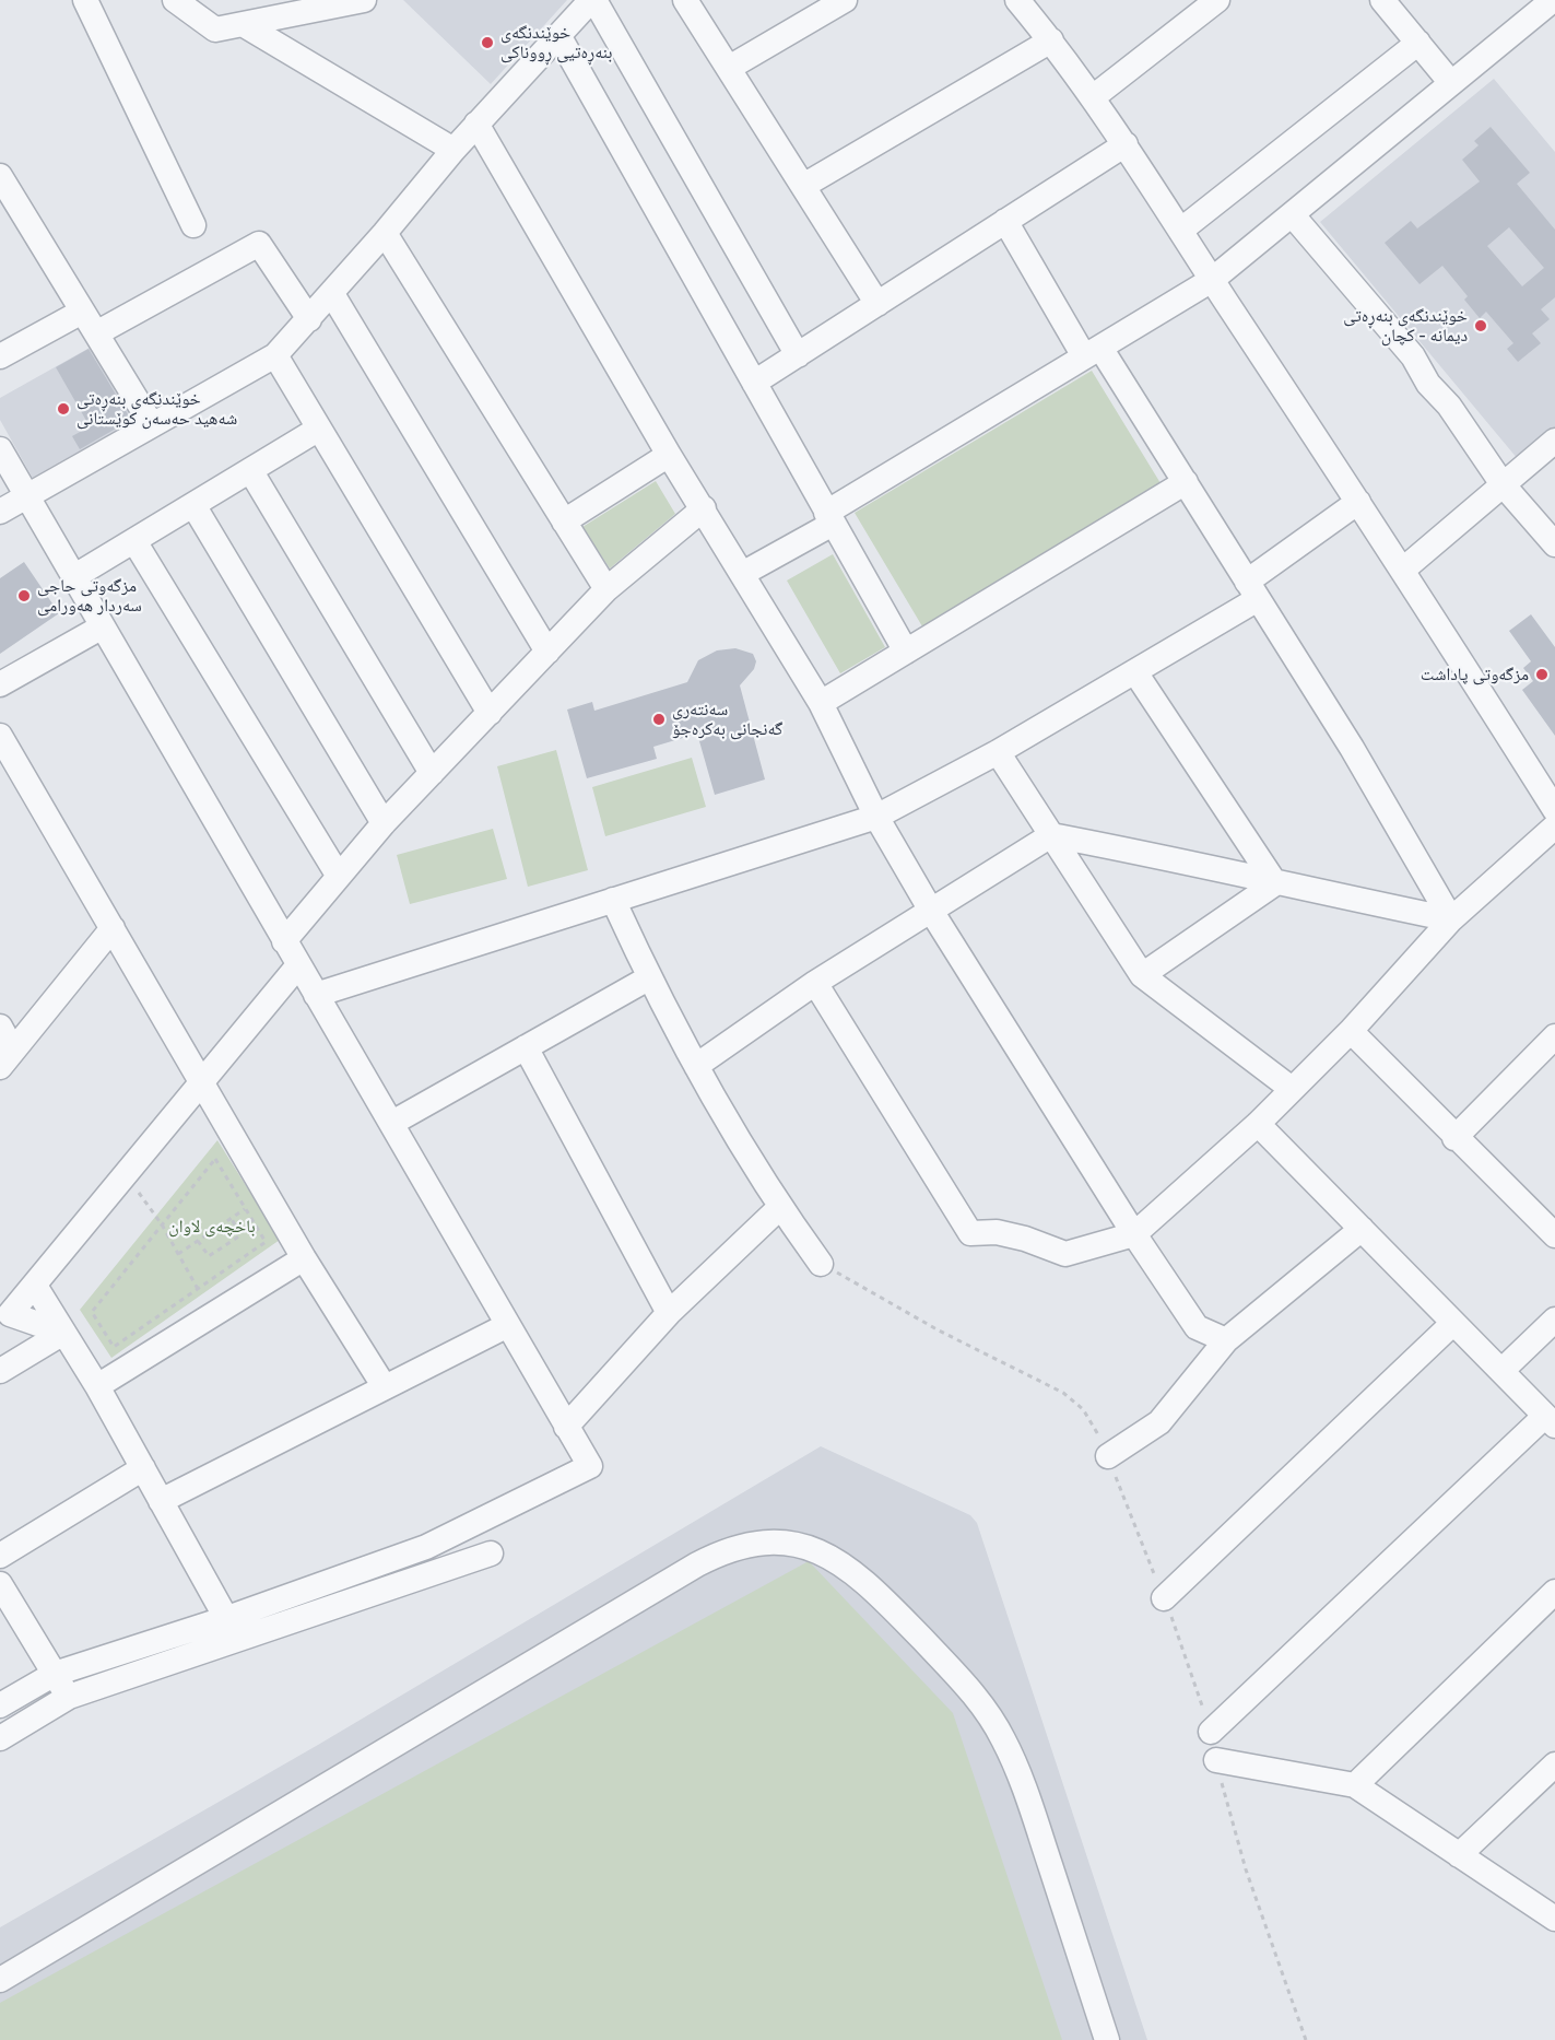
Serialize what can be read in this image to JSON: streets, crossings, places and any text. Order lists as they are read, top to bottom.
{
  "parks": ["باخچەی لاوان"],
  "places": [
    "خوێندنگەی بنەڕەتیی ڕووناکی",
    "خوێندنگەی بنەڕەتی دیمانە - کچان",
    "خوێندنگەی بنەڕەتی شەهید حەسەن کوێستانی",
    "مزگەوتی حاجی سەردار هەورامی",
    "مزگەوتی پاداشت",
    "سەنتەری گەنجانی بەکرەجۆ"
  ]
}
